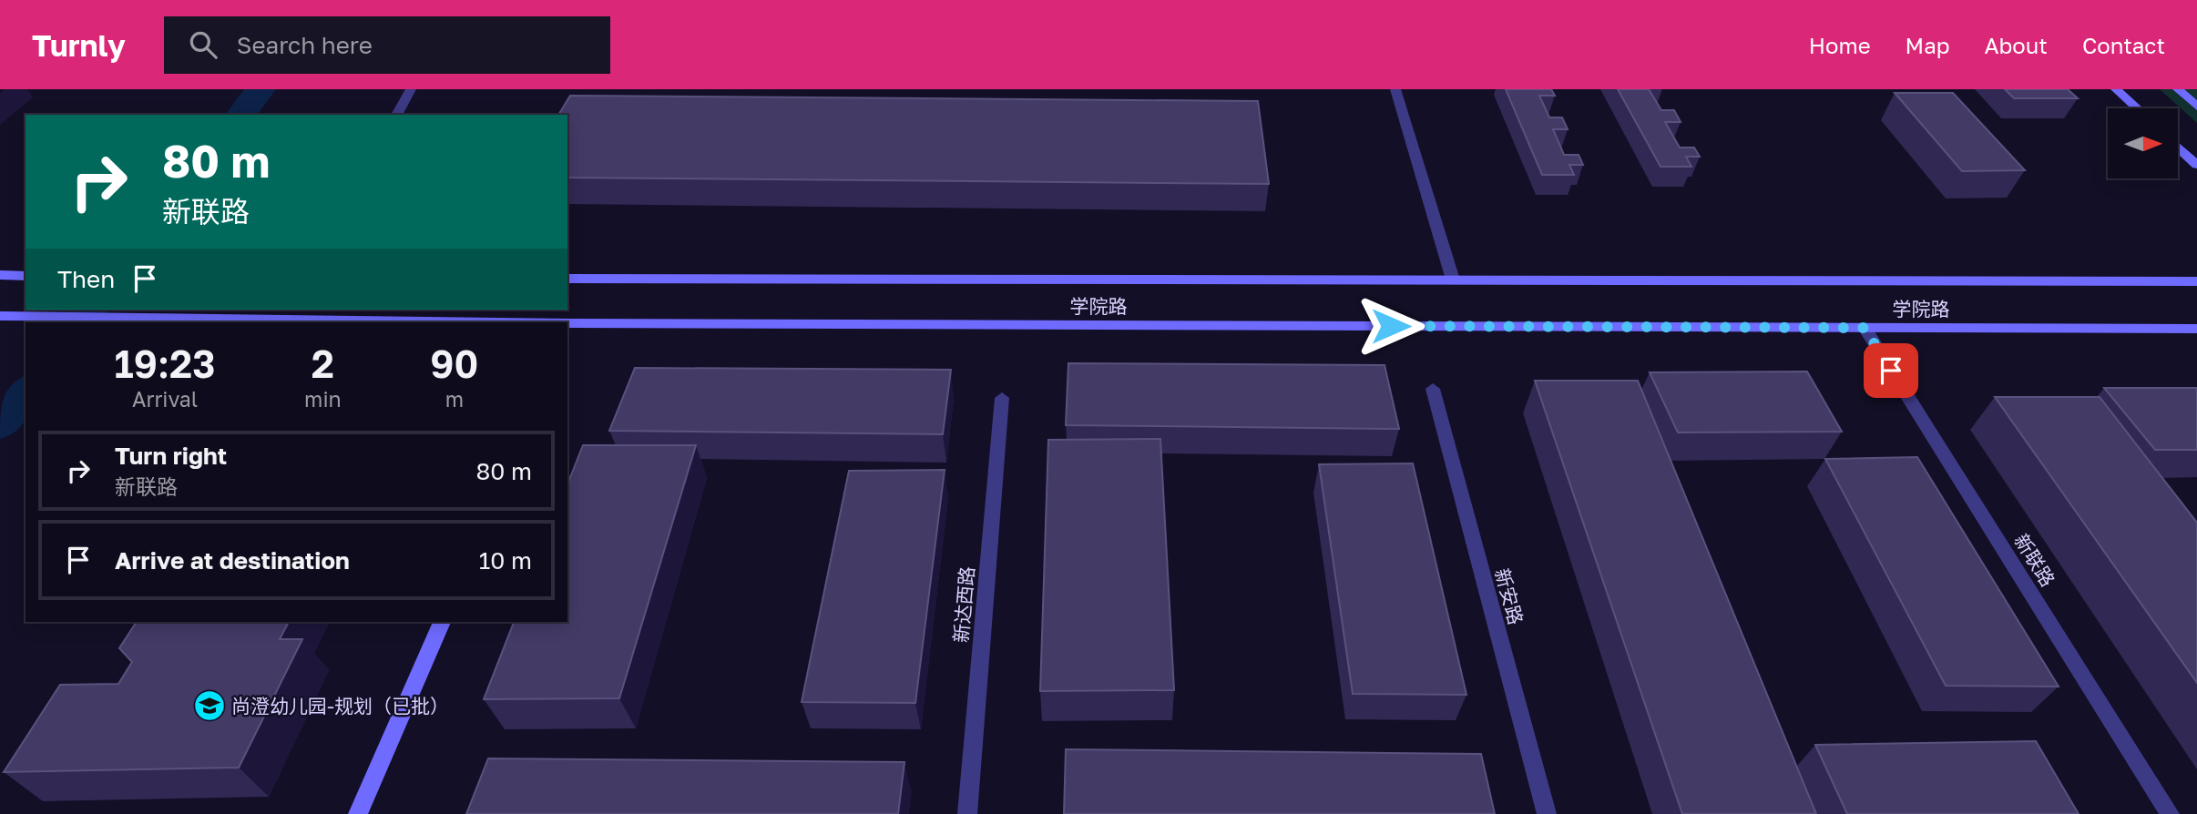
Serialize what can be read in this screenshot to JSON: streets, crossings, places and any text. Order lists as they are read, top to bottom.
{
  "streets": {
    "main road": ["学院路"],
    "street": ["新联路", "新安路", "新达西路"]
  },
  "crossings": [
    ["学院路", "新联路"]
  ],
  "places": {
    "school or university": ["尚澄幼儿园-规划（已批）"]
  },
  "north": "right",
  "page": {
    "header": "Turnly",
    "search": "Search here",
    "nav": [
      "Home",
      "Map",
      "About",
      "Contact"
    ],
    "turn": ["80 m", "新联路"],
    "then": "Then",
    "eta": [
      "19:23",
      "Arrival",
      "2",
      "min",
      "90",
      "m"
    ],
    "list": [
      {
        "name": "Turn right",
        "note": "新联路",
        "value": "80 m"
      },
      {
        "name": "Arrive at destination",
        "value": "10 m"
      }
    ]
  }
}
